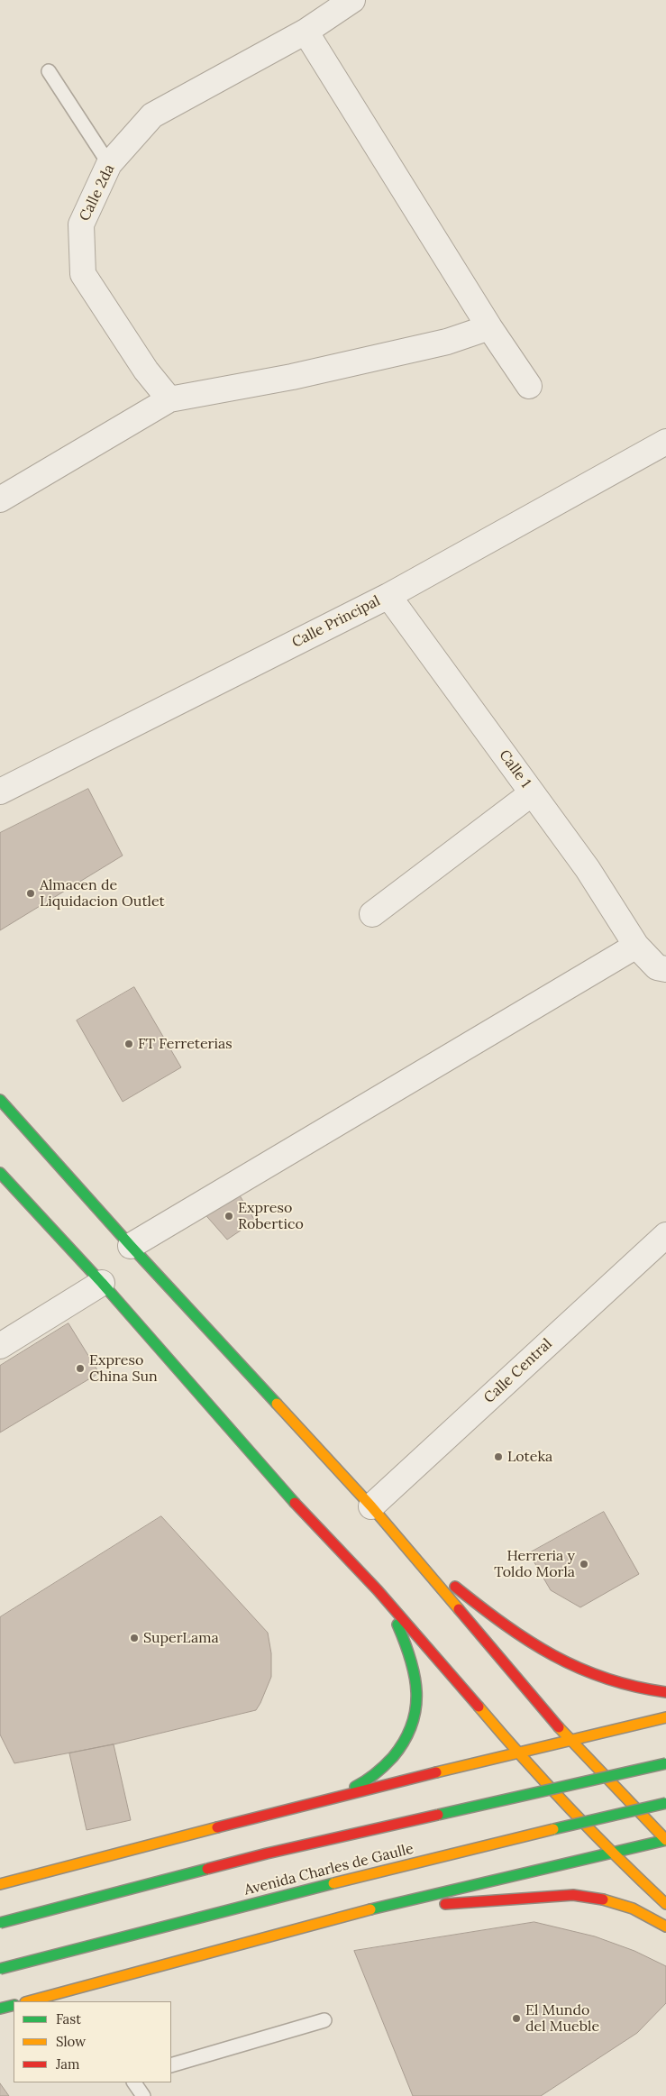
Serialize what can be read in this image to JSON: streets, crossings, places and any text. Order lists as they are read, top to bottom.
{
  "streets": {
    "main road": ["Avenida Charles de Gaulle"],
    "street": [
      "Calle 2da",
      "Calle Principal",
      "Calle 1",
      "Calle Central"
    ]
  },
  "crossings": [
    ["Calle Principal", "Calle 1"]
  ],
  "places": [
    "Almacen de Liquidacion Outlet",
    "FT Ferreterias",
    "Expreso Robertico",
    "Expreso China Sun",
    "Loteka",
    "Herreria y Toldo Morla",
    "SuperLama",
    "El Mundo del Mueble"
  ],
  "legend": ["Fast", "Slow", "Jam"]
}
